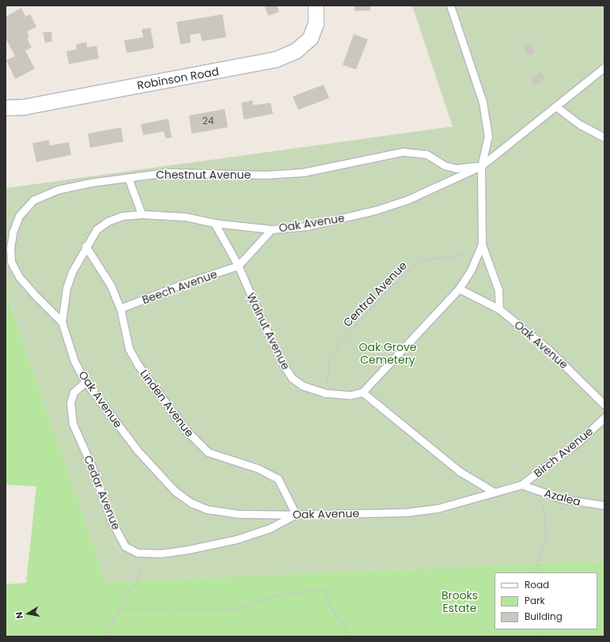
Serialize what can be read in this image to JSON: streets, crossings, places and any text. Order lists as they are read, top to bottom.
{
  "streets": {
    "street": ["Robinson Road"],
    "lane": [
      "Chestnut Avenue",
      "Oak Avenue",
      "Beech Avenue",
      "Walnut Avenue",
      "Linden Avenue",
      "Birch Avenue",
      "Cedar Avenue",
      "Azalea"
    ],
    "path": ["Central Avenue"]
  },
  "crossings": [
    ["Chestnut Avenue", "Oak Avenue"],
    ["Oak Avenue", "Walnut Avenue"],
    ["Oak Avenue", "Linden Avenue"],
    ["Oak Avenue", "Birch Avenue"],
    ["Oak Avenue", "Cedar Avenue"],
    ["Oak Avenue", "Azalea"],
    ["Beech Avenue", "Walnut Avenue"],
    ["Beech Avenue", "Linden Avenue"],
    ["Central Avenue", "Walnut Avenue"],
    ["Linden Avenue", "Cedar Avenue"],
    ["Birch Avenue", "Azalea"]
  ],
  "parks": ["Oak Grove Cemetery", "Brooks Estate"],
  "house_numbers": ["24"],
  "legend": ["Road", "Park", "Building"],
  "north": "left"
}
